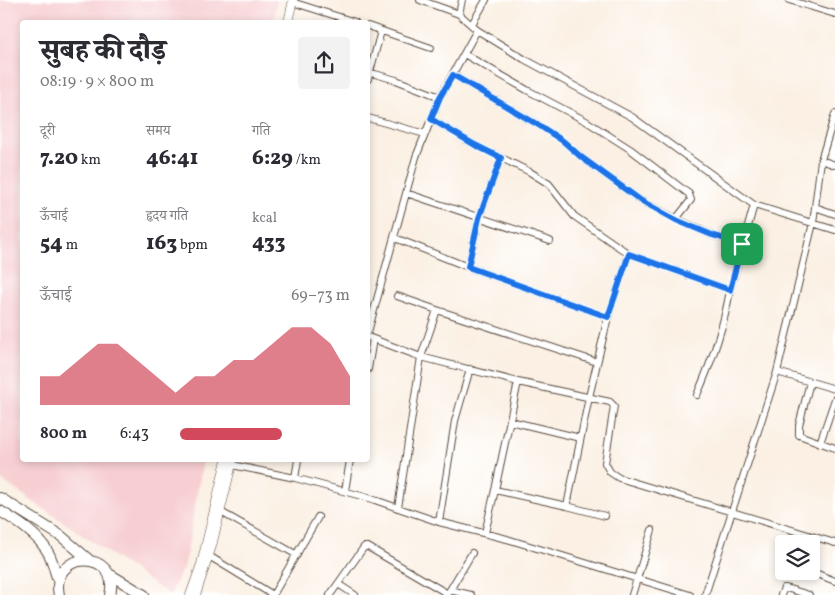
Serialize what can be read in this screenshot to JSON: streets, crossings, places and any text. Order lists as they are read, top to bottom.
{
  "page": {
    "heading": ["सुबह की दौड़", "08:19 · 9 × 800 m"],
    "stats": [
      ["दूरी", "7.20 km"],
      ["समय", "46:41"],
      ["गति", "6:29 /km"],
      ["ऊँचाई", "54 m"],
      ["हृदय गति", "163 bpm"],
      ["kcal", "433"]
    ],
    "chart": ["ऊँचाई", "69–73 m"],
    "list": [
      {
        "name": "800 m",
        "note": "6:43"
      }
    ]
  }
}
